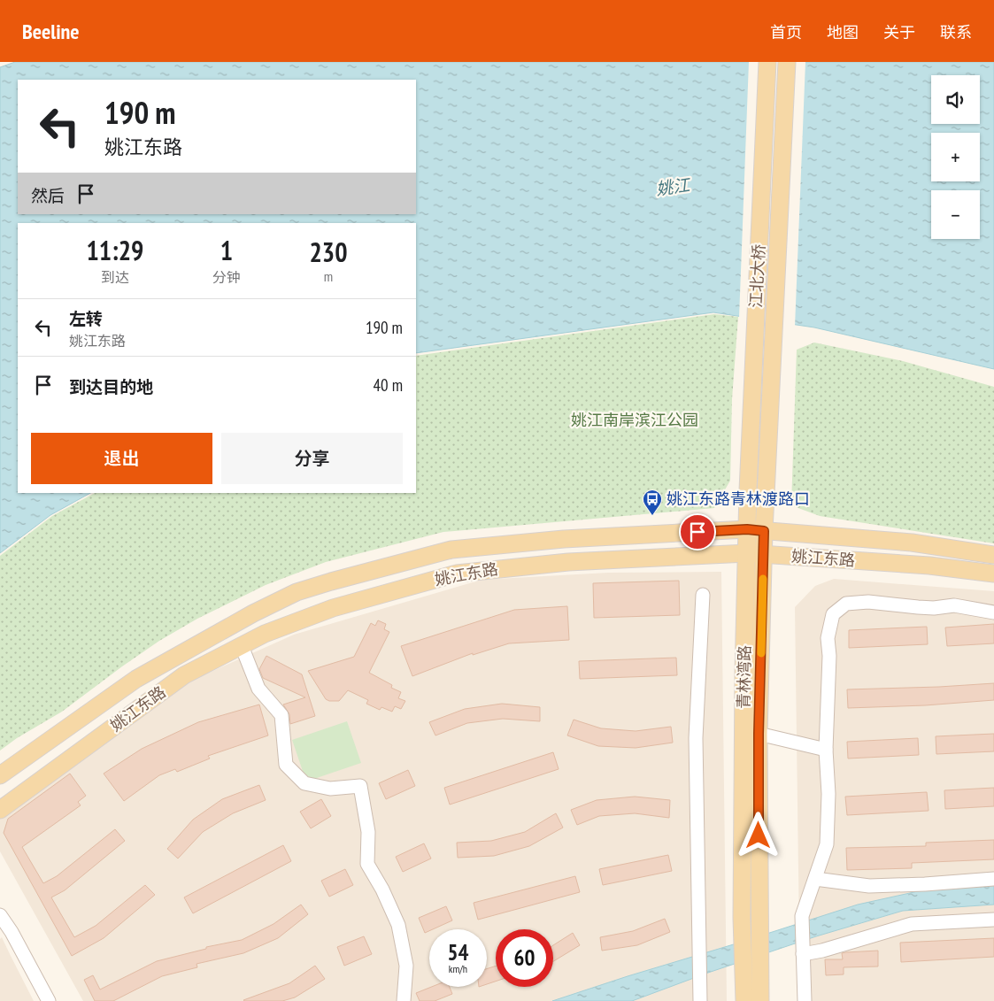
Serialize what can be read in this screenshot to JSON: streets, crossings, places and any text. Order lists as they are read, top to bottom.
{
  "streets": {
    "main road": ["江北大桥", "姚江东路", "青林湾路"]
  },
  "crossings": [
    ["江北大桥", "青林湾路"],
    ["姚江东路", "青林湾路"]
  ],
  "water": ["姚江"],
  "parks": ["姚江南岸滨江公园"],
  "places": {
    "bus stop": ["姚江东路青林渡路口"]
  },
  "page": {
    "header": "Beeline",
    "nav": [
      "首页",
      "地图",
      "关于",
      "联系"
    ],
    "map_buttons": ["+", "−"],
    "turn": ["190 m", "姚江东路"],
    "then": "然后",
    "eta": [
      "11:29",
      "到达",
      "1",
      "分钟",
      "230",
      "m"
    ],
    "list": [
      {
        "name": "左转",
        "note": "姚江东路",
        "value": "190 m"
      },
      {
        "name": "到达目的地",
        "value": "40 m"
      }
    ],
    "buttons": ["退出", "分享"],
    "speed": "54 km/h",
    "limit": "60"
  }
}
